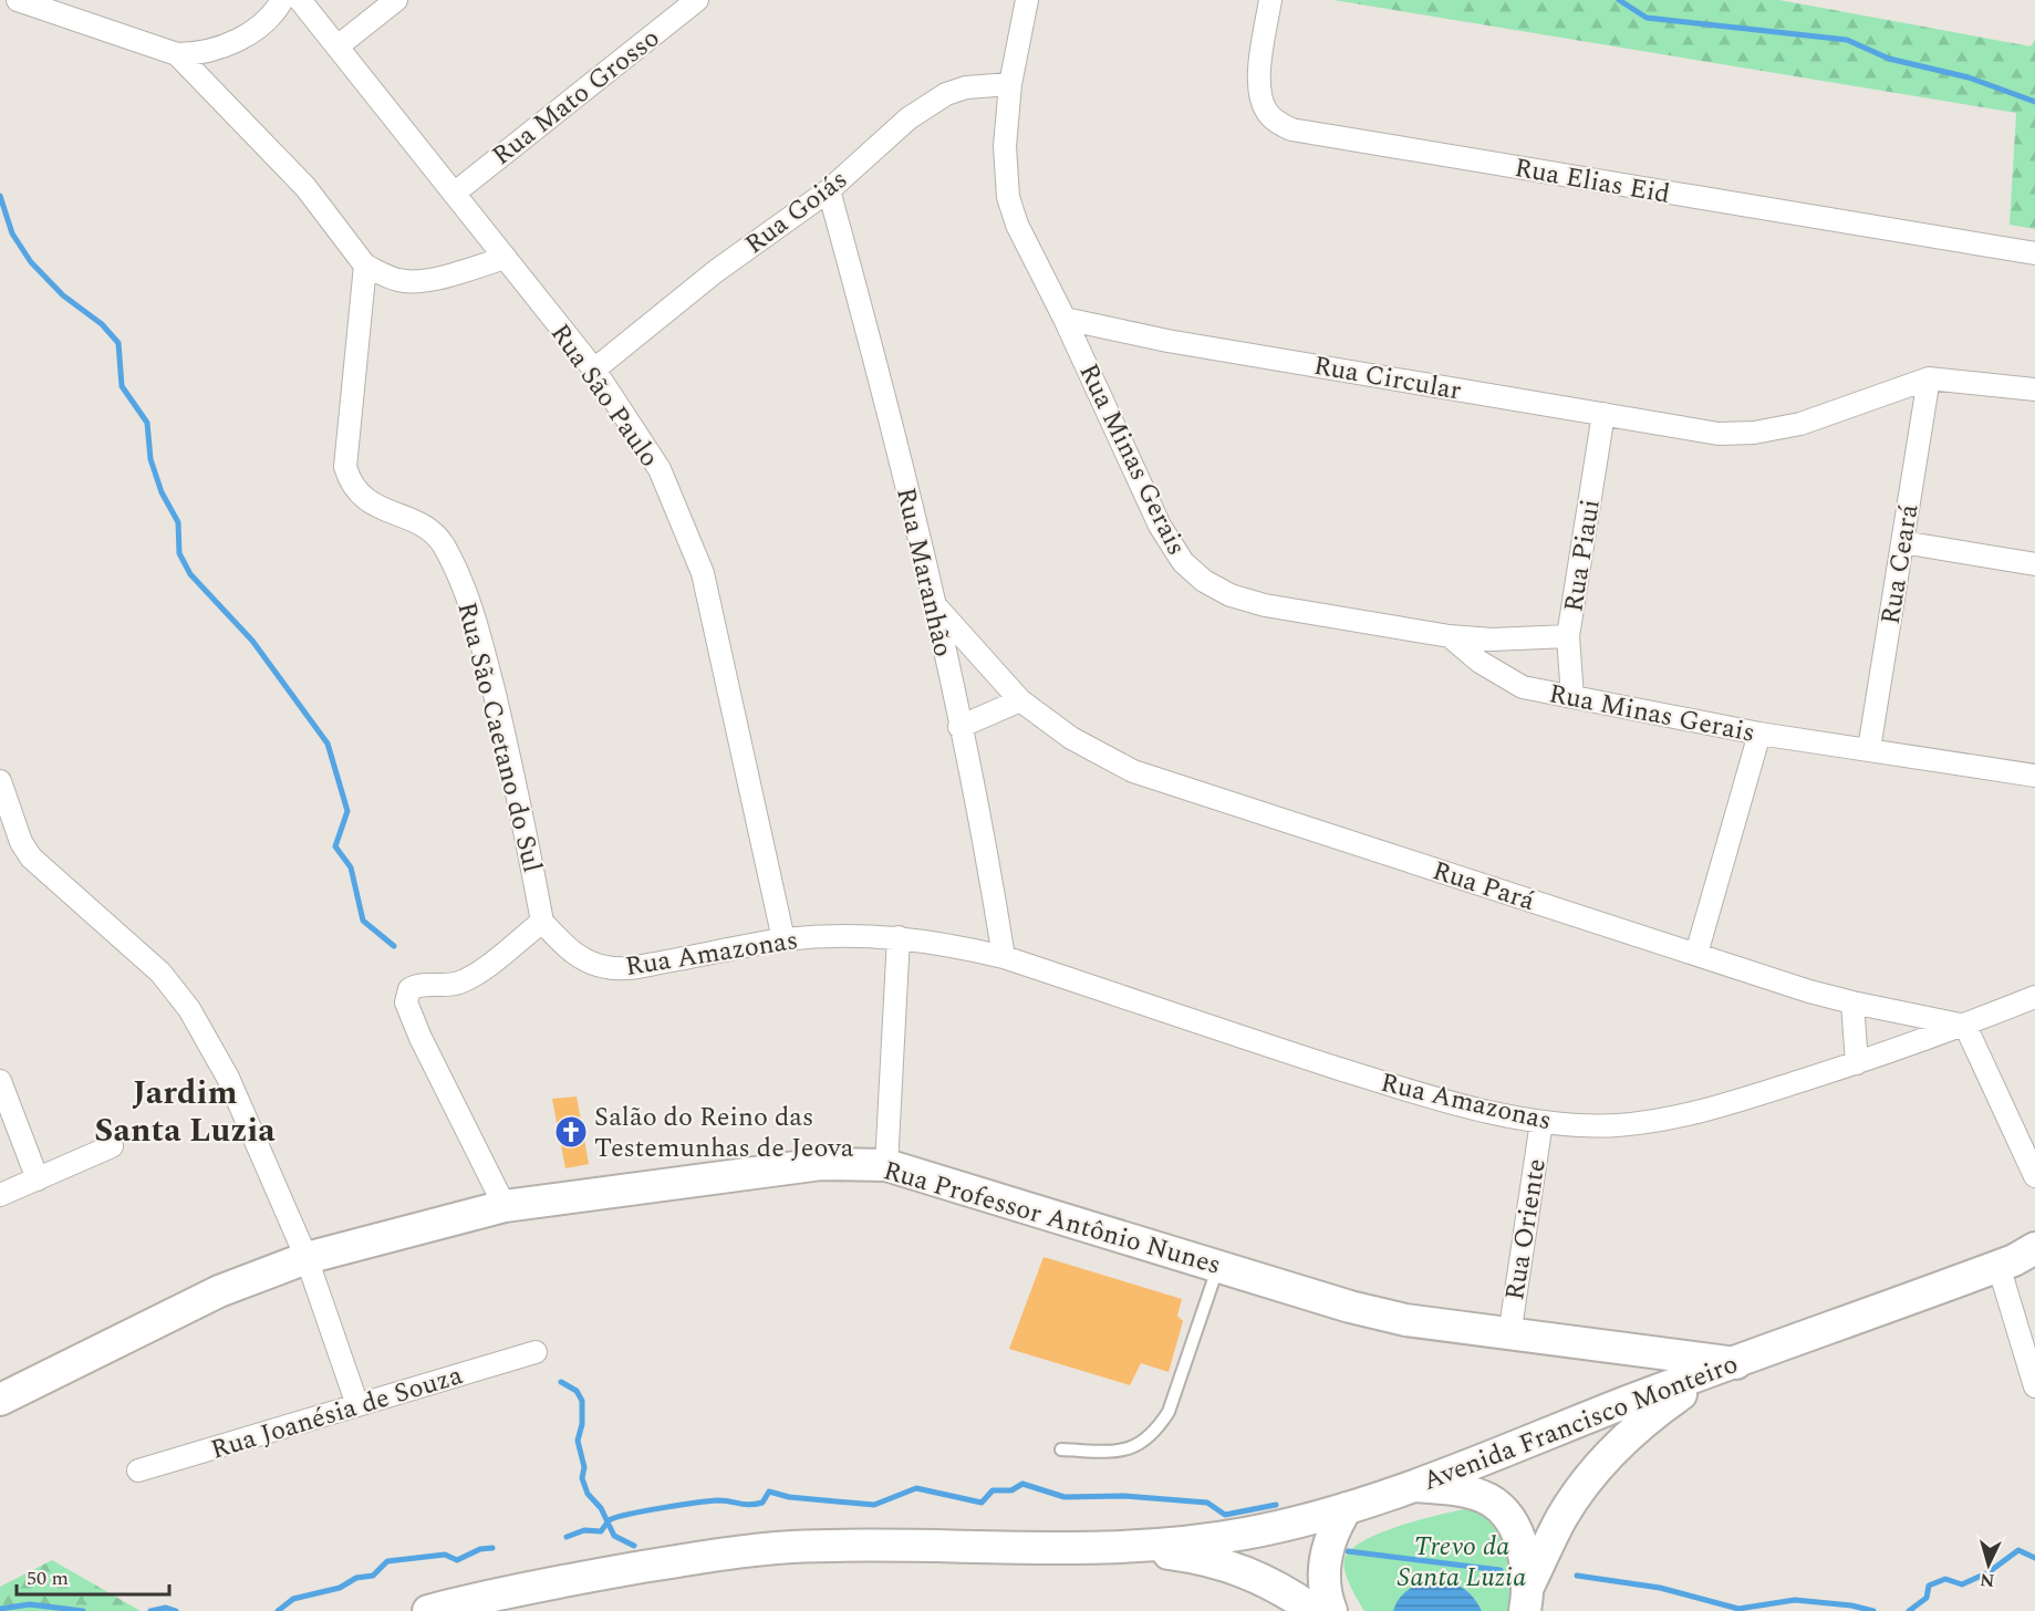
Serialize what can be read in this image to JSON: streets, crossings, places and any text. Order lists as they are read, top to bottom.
{
  "streets": {
    "main road": ["Rua Professor Antônio Nunes", "Avenida Francisco Monteiro"],
    "street": [
      "Rua Mato Grosso",
      "Rua Elias Eid",
      "Rua Goiás",
      "Rua Circular",
      "Rua São Paulo",
      "Rua Minas Gerais",
      "Rua Piaui",
      "Rua Ceará",
      "Rua Maranhão",
      "Rua São Caetano do Sul",
      "Rua Pará",
      "Rua Amazonas",
      "Rua Oriente",
      "Rua Joanésia de Souza"
    ]
  },
  "crossings": [
    ["Rua Mato Grosso", "Rua São Paulo"],
    ["Rua Goiás", "Rua São Paulo"],
    ["Rua Goiás", "Rua Maranhão"],
    ["Rua Circular", "Rua Minas Gerais"],
    ["Rua Circular", "Rua Piaui"],
    ["Rua Circular", "Rua Ceará"],
    ["Rua São Paulo", "Rua Amazonas"],
    ["Rua Minas Gerais", "Rua Piaui"],
    ["Rua Minas Gerais", "Rua Ceará"],
    ["Rua Maranhão", "Rua Pará"],
    ["Rua Maranhão", "Rua Amazonas"],
    ["Rua São Caetano do Sul", "Rua Amazonas"],
    ["Rua Pará", "Rua Amazonas"],
    ["Rua Amazonas", "Rua Oriente"],
    ["Rua Professor Antônio Nunes", "Rua Oriente"],
    ["Rua Professor Antônio Nunes", "Avenida Francisco Monteiro"]
  ],
  "districts": ["Jardim Santa Luzia"],
  "parks": ["Trevo da Santa Luzia"],
  "places": {
    "church": ["Salão do Reino das Testemunhas de Jeova"]
  },
  "scale_bar": "50 m",
  "north": "bottom"
}
